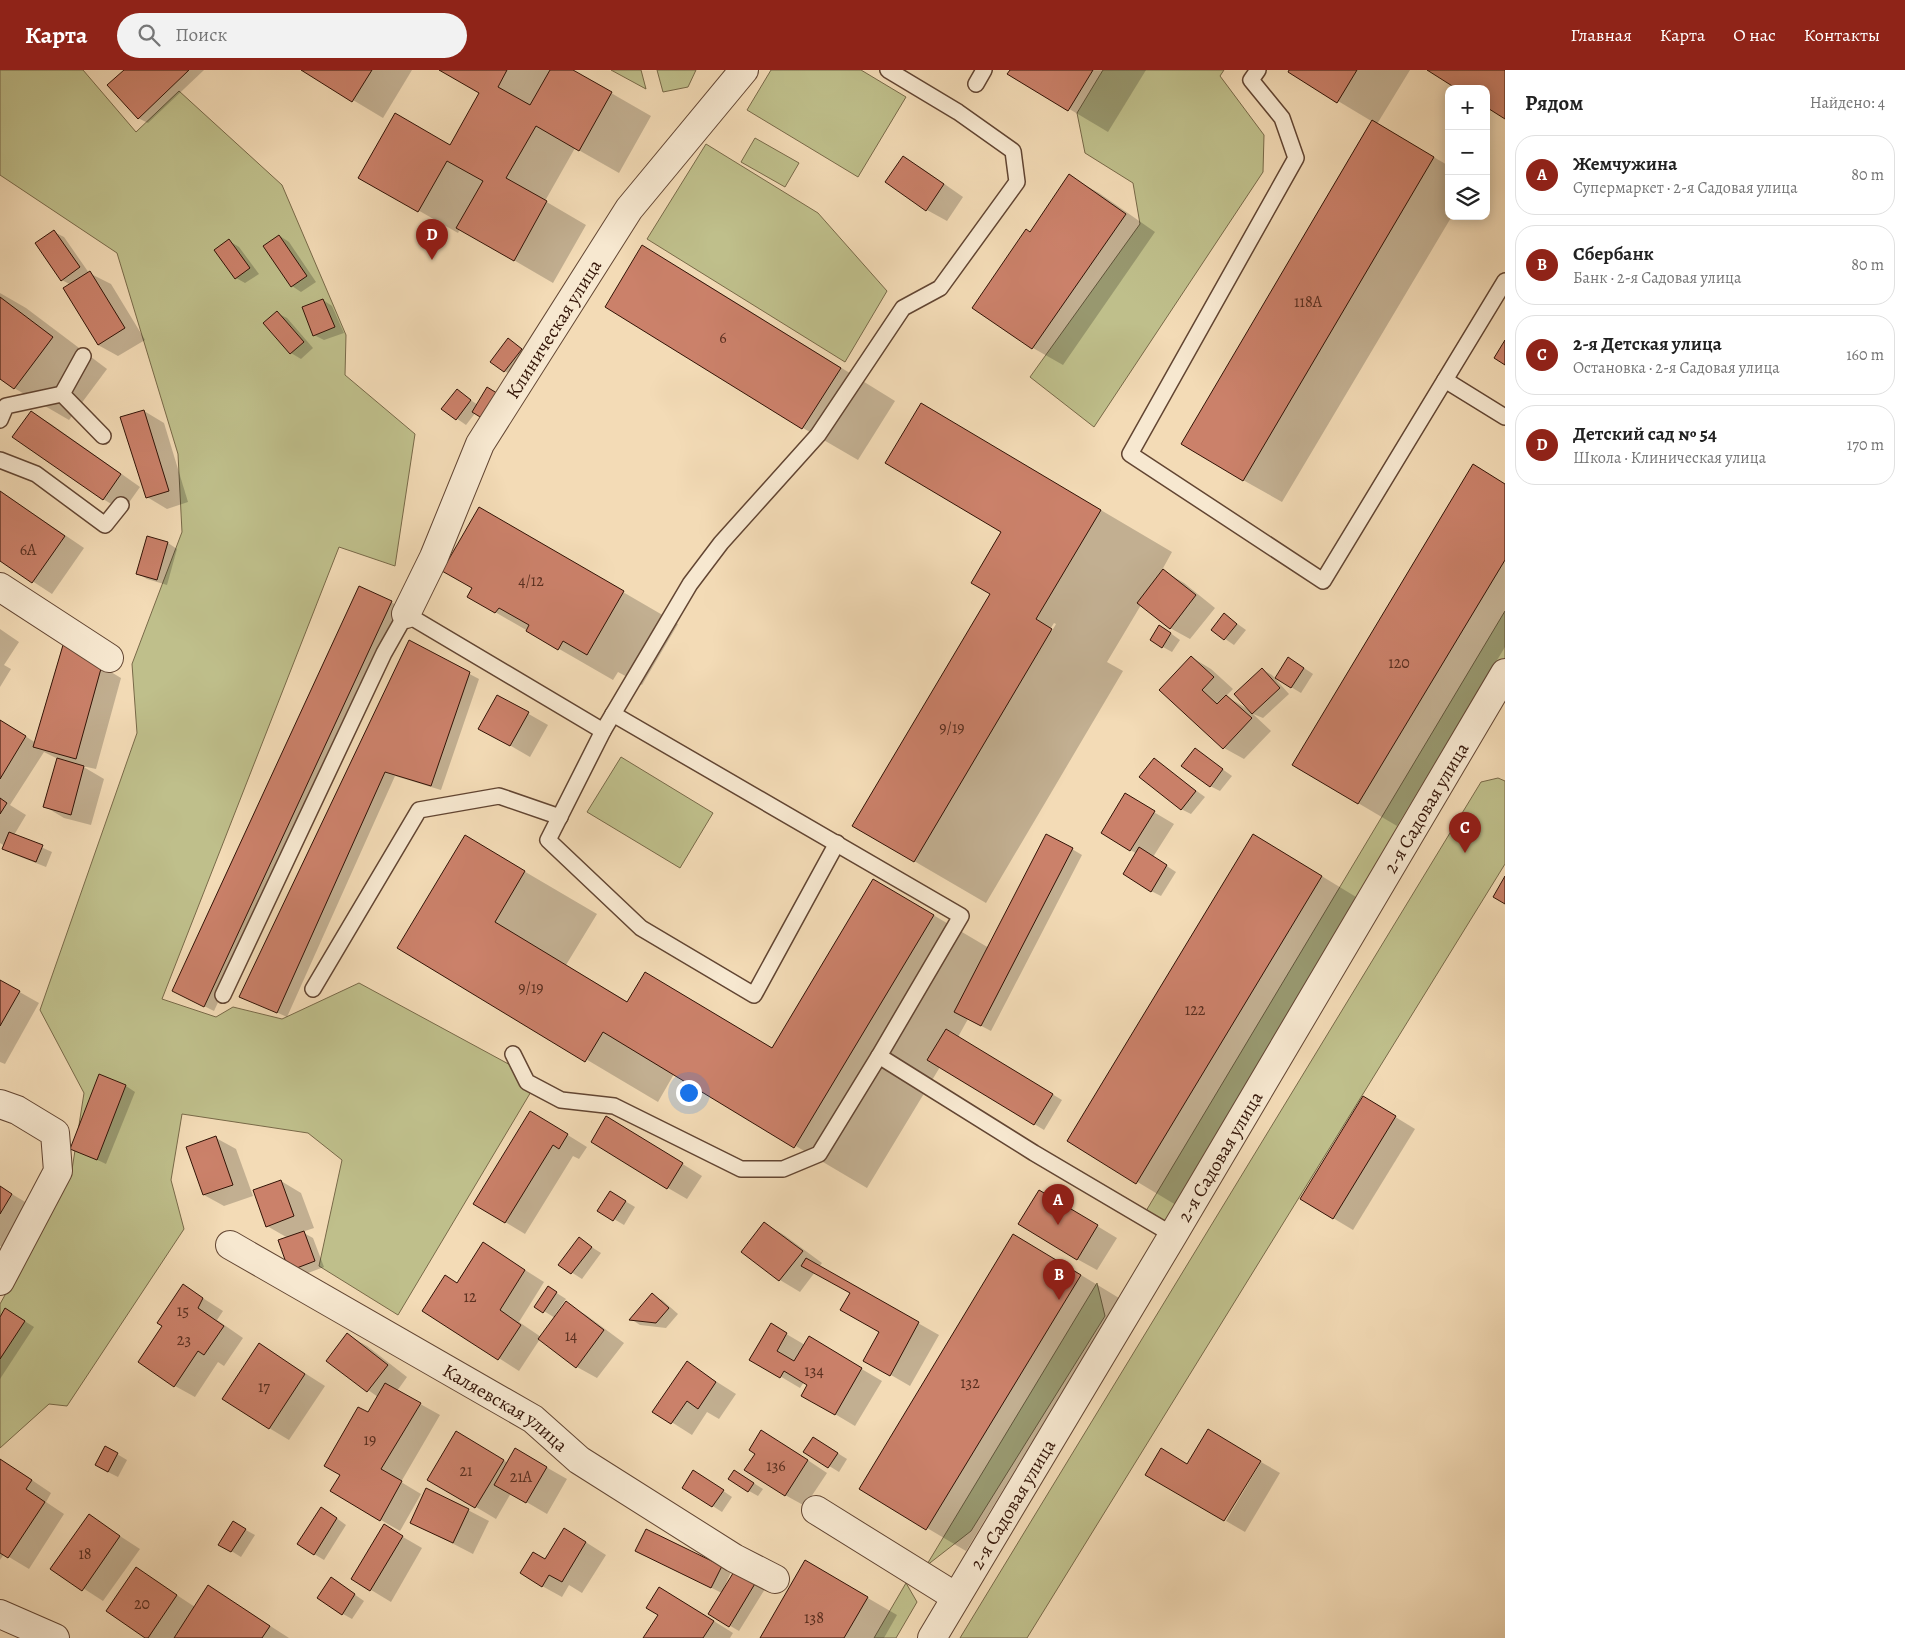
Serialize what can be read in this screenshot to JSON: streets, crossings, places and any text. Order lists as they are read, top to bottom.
{
  "streets": {
    "street": ["Клиническая улица", "2-я Садовая улица", "Каляевская улица"]
  },
  "house_numbers": [
    "118А",
    "6",
    "6А",
    "4/12",
    "120",
    "9/19",
    "9/19",
    "122",
    "12",
    "15",
    "14",
    "23",
    "134",
    "132",
    "17",
    "19",
    "136",
    "21",
    "21А",
    "18",
    "20",
    "138"
  ],
  "page": {
    "header": "Карта",
    "search": "Поиск",
    "nav": [
      "Главная",
      "Карта",
      "О нас",
      "Контакты"
    ],
    "heading": ["Рядом", "Найдено: 4"],
    "map_buttons": ["+", "−"],
    "list": [
      {
        "mark": "A",
        "name": "Жемчужина",
        "note": "Супермаркет · 2-я Садовая улица",
        "value": "80 m"
      },
      {
        "mark": "B",
        "name": "Сбербанк",
        "note": "Банк · 2-я Садовая улица",
        "value": "80 m"
      },
      {
        "mark": "C",
        "name": "2-я Детская улица",
        "note": "Остановка · 2-я Садовая улица",
        "value": "160 m"
      },
      {
        "mark": "D",
        "name": "Детский сад № 54",
        "note": "Школа · Клиническая улица",
        "value": "170 m"
      }
    ],
    "pins": [
      "D",
      "C",
      "A",
      "B"
    ]
  }
}
